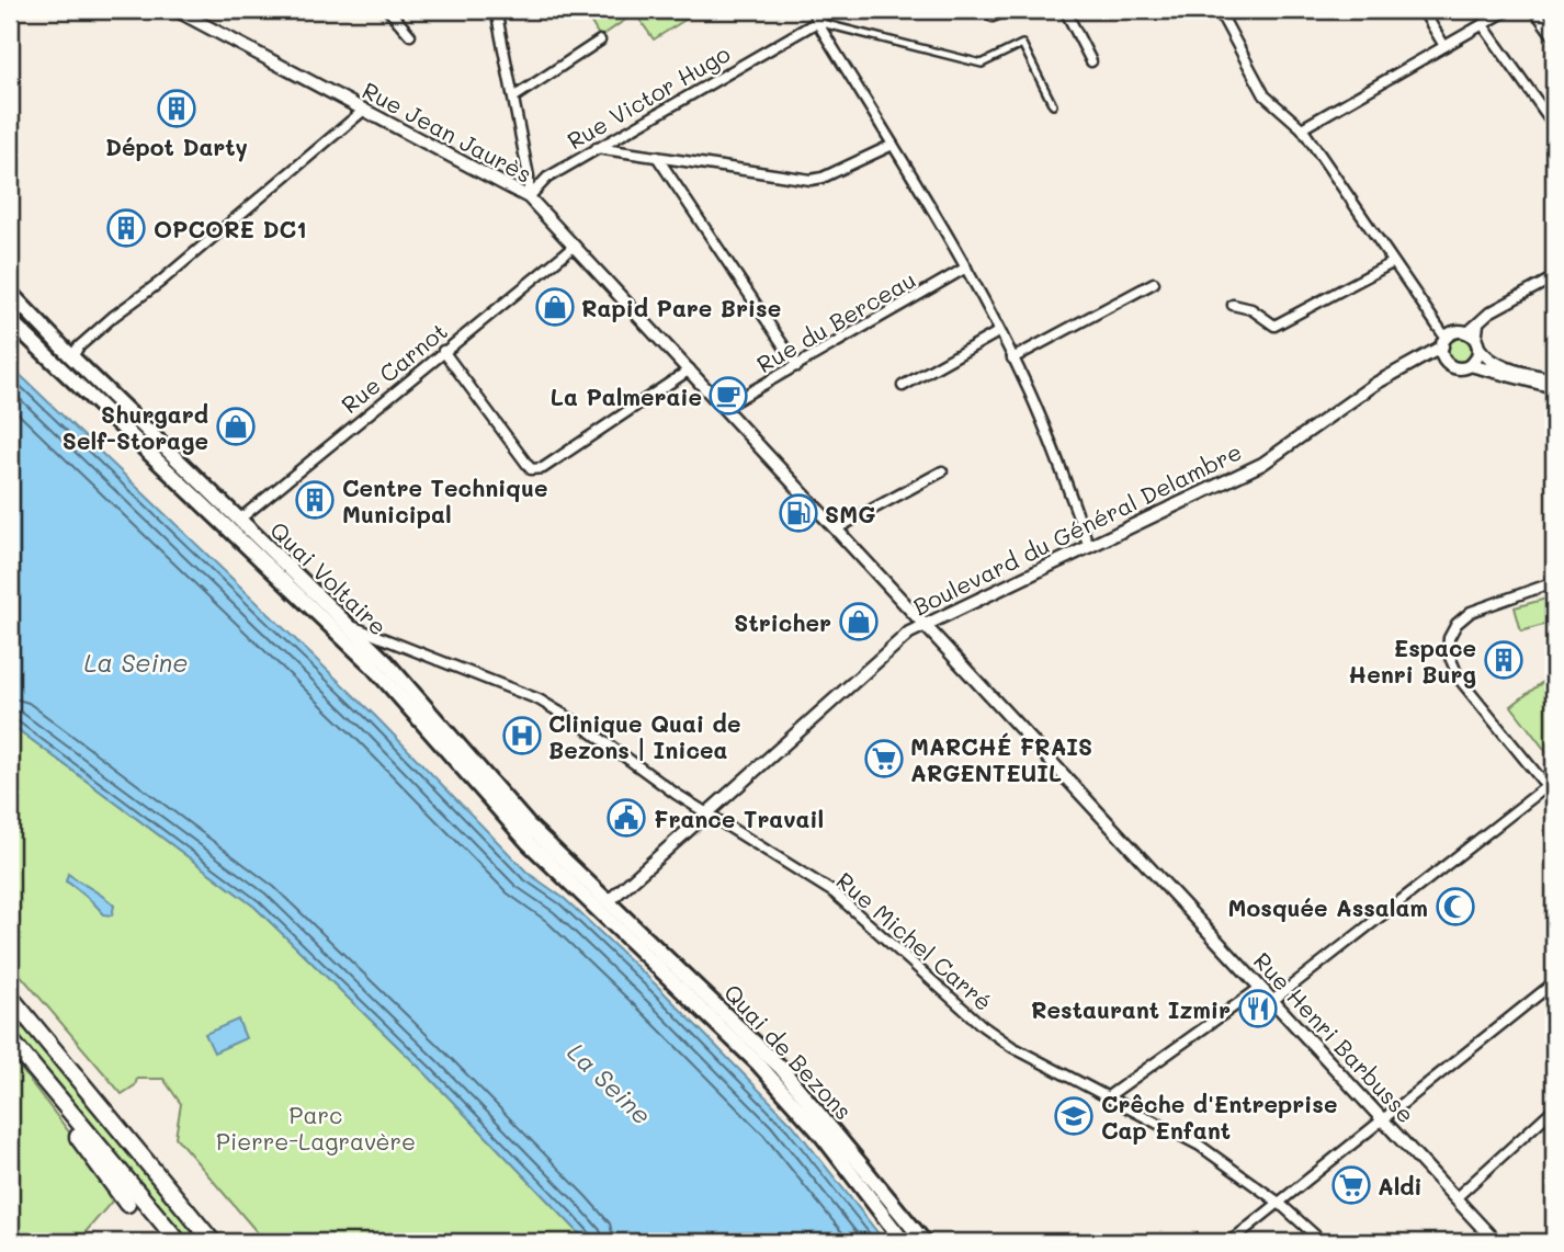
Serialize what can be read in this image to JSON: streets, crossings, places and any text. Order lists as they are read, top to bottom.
{
  "streets": {
    "main road": ["Quai Voltaire", "Quai de Bezons"],
    "street": [
      "Rue Victor Hugo",
      "Rue Jean Jaurès",
      "Rue du Berceau",
      "Rue Carnot",
      "Boulevard du Général Delambre",
      "Rue Michel Carré",
      "Rue Henri Barbusse"
    ]
  },
  "crossings": [
    ["Rue Victor Hugo", "Rue Jean Jaurès"],
    ["Rue Jean Jaurès", "Rue du Berceau"],
    ["Rue Jean Jaurès", "Rue Carnot"],
    ["Rue Jean Jaurès", "Rue Henri Barbusse"],
    ["Rue Carnot", "Quai Voltaire"],
    ["Boulevard du Général Delambre", "Quai Voltaire"],
    ["Boulevard du Général Delambre", "Rue Michel Carré"],
    ["Boulevard du Général Delambre", "Rue Henri Barbusse"],
    ["Boulevard du Général Delambre", "Quai de Bezons"],
    ["Quai Voltaire", "Rue Michel Carré"],
    ["Quai Voltaire", "Quai de Bezons"]
  ],
  "water": ["La Seine"],
  "parks": ["Parc Pierre-Lagravère"],
  "places": {
    "building": [
      "Dépot Darty",
      "OPCORE DC1",
      "Centre Technique Municipal",
      "Espace Henri Burg"
    ],
    "shop": ["Rapid Pare Brise", "Shurgard Self-Storage", "Stricher"],
    "cafe": ["La Palmeraie"],
    "fuel station": ["SMG"],
    "hospital": ["Clinique Quai de Bezons | Inicea"],
    "supermarket": ["MARCHÉ FRAIS ARGENTEUIL", "Aldi"],
    "public building": ["France Travail"],
    "mosque": ["Mosquée Assalam"],
    "restaurant": ["Restaurant Izmir"],
    "school or university": ["Crêche d'Entreprise Cap Enfant"]
  }
}
